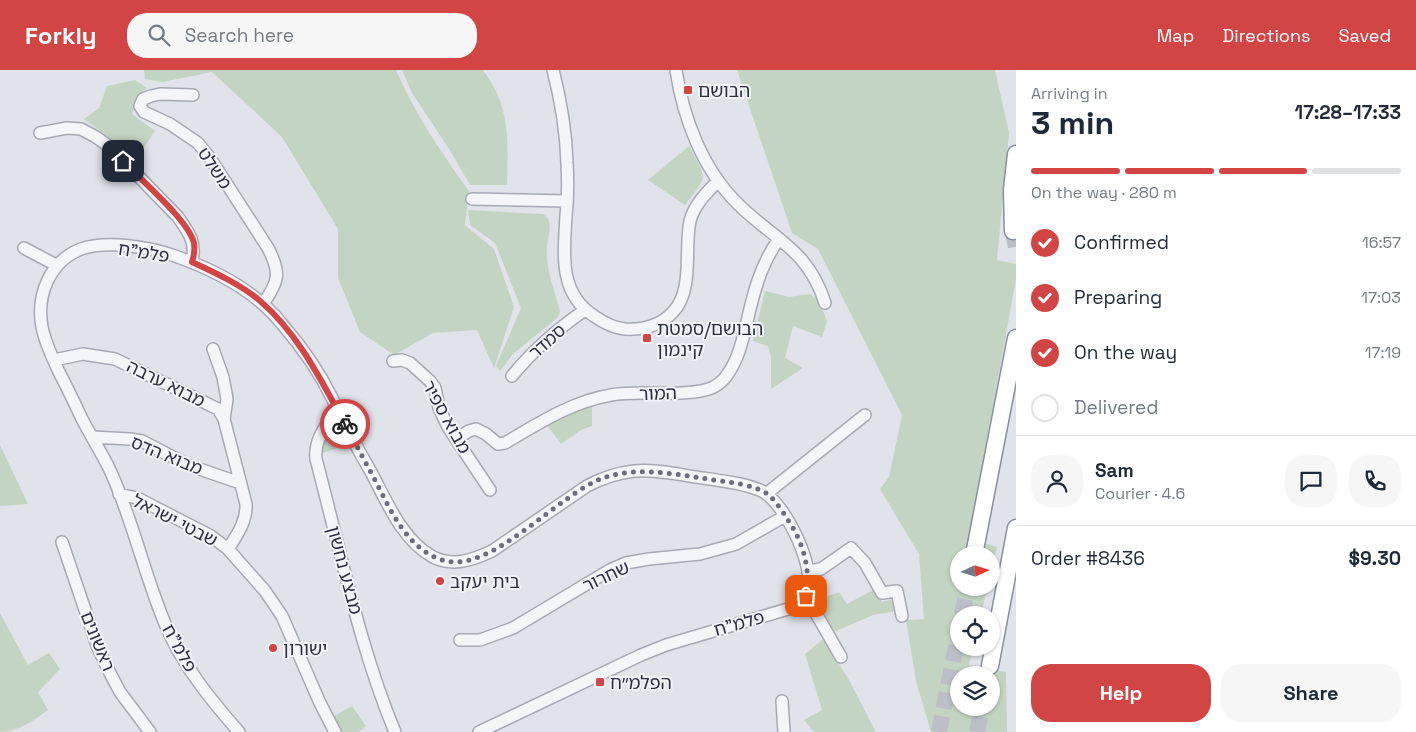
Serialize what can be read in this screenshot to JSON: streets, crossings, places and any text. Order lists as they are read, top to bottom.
{
  "streets": {
    "street": [
      "משלט",
      "פלמ\"ח",
      "סמדר",
      "מבוא ערבה",
      "המור",
      "מבוא ספיר",
      "מבוא הדס",
      "שבטי ישראל",
      "מבצע נחשון",
      "שחרור",
      "ראשונים"
    ]
  },
  "crossings": [
    ["משלט", "פלמ\"ח"],
    ["פלמ\"ח", "מבוא ערבה"],
    ["פלמ\"ח", "מבוא הדס"],
    ["פלמ\"ח", "שבטי ישראל"],
    ["פלמ\"ח", "מבצע נחשון"],
    ["פלמ\"ח", "שחרור"],
    ["מבוא ערבה", "מבוא הדס"],
    ["מבוא ערבה", "שבטי ישראל"],
    ["המור", "מבוא ספיר"]
  ],
  "places": {
    "transit": ["הבושם", "הבושם/סמטת קינמון", "הפלמ״ח"],
    "other": ["בית יעקב", "ישורון"]
  },
  "north": "right",
  "page": {
    "header": "Forkly",
    "search": "Search here",
    "nav": ["Map", "Directions", "Saved"],
    "heading": ["3 min", "Arriving in", "17:28–17:33"],
    "panel": [
      "Sam",
      "Courier · 4.6",
      "Order #8436",
      "$9.30"
    ],
    "bar": "On the way · 280 m",
    "list": [
      ["Confirmed", "16:57"],
      ["Preparing", "17:03"],
      ["On the way", "17:19"],
      "Delivered"
    ],
    "buttons": ["Help", "Share"]
  }
}
